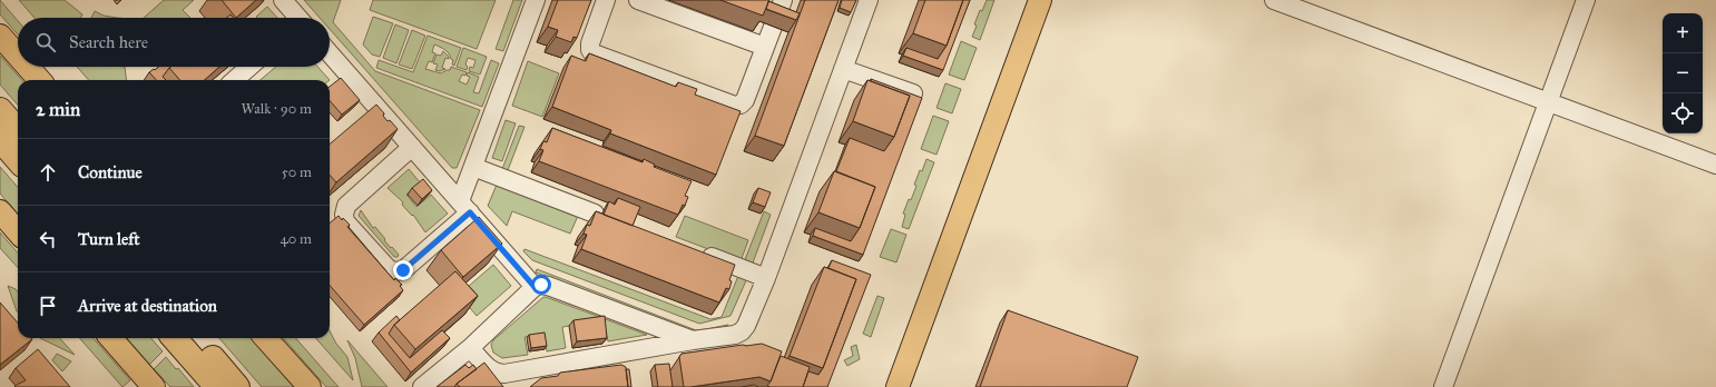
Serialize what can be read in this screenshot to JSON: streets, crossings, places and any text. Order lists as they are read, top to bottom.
{
  "page": {
    "map_buttons": ["+", "−"],
    "search": "Search here",
    "heading": ["2 min", "Walk · 90 m"],
    "list": [
      ["Continue", "50 m"],
      ["Turn left", "40 m"],
      "Arrive at destination"
    ]
  }
}
